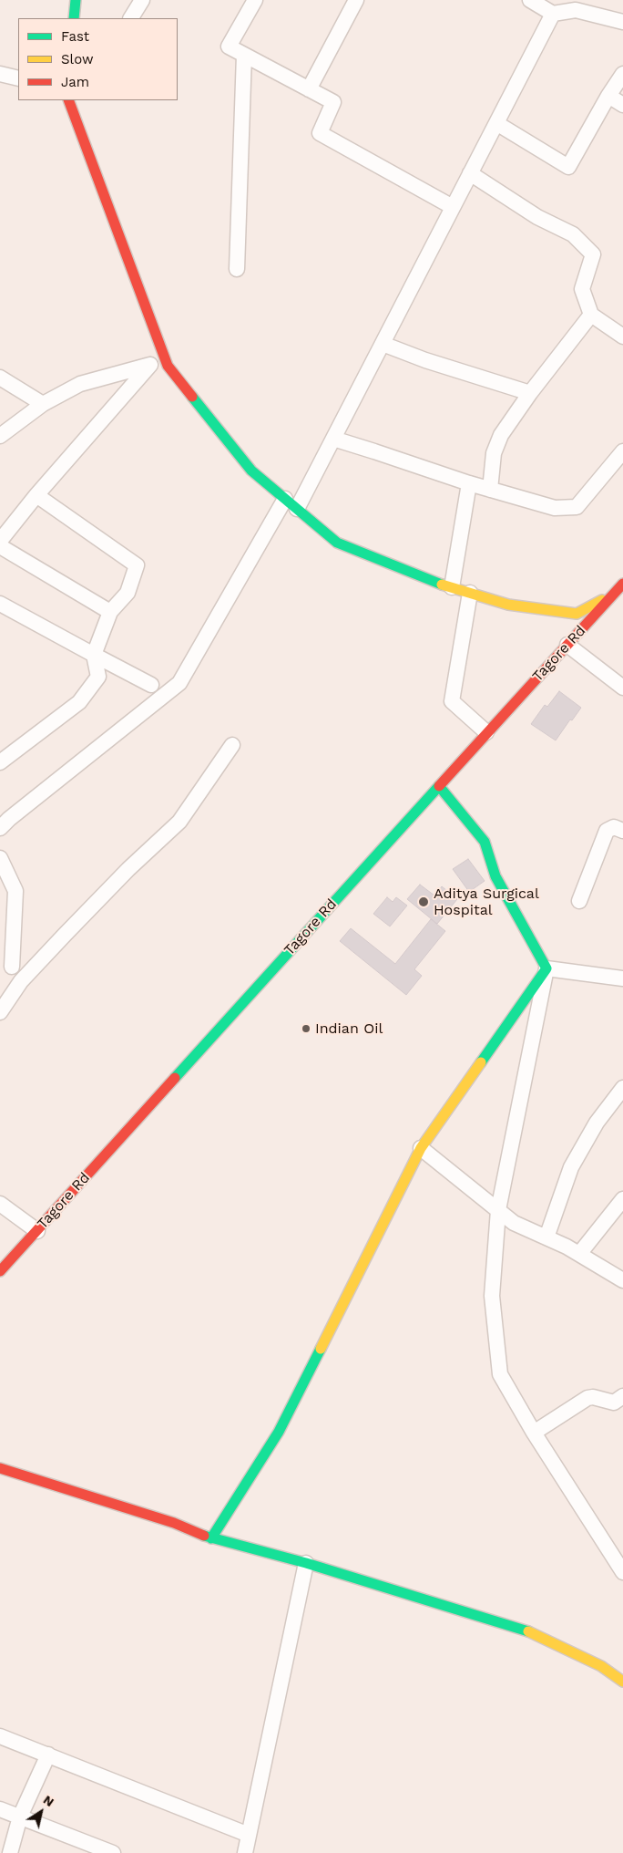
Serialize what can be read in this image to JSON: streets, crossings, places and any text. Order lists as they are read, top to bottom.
{
  "streets": {
    "street": ["Tagore Rd"]
  },
  "places": ["Aditya Surgical Hospital", "Indian Oil"],
  "legend": ["Fast", "Slow", "Jam"],
  "north": "top right"
}
